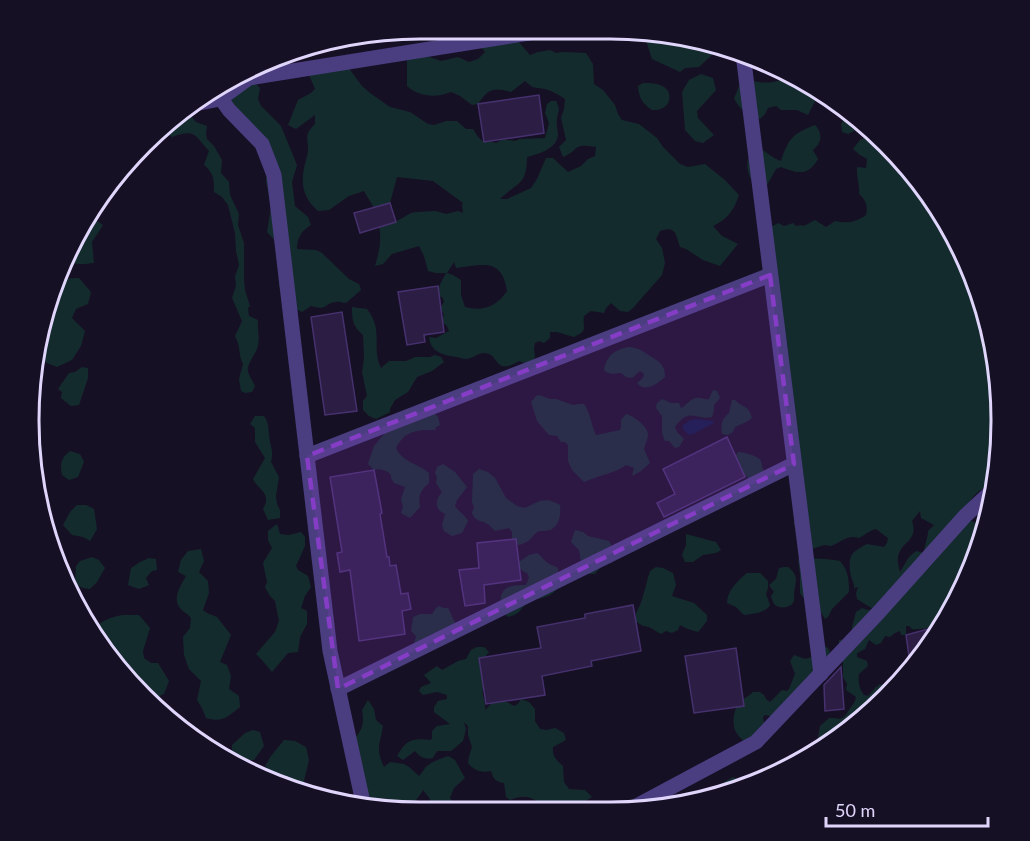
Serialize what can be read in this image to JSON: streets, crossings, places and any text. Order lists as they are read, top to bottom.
{
  "scale_bar": "50 m"
}
